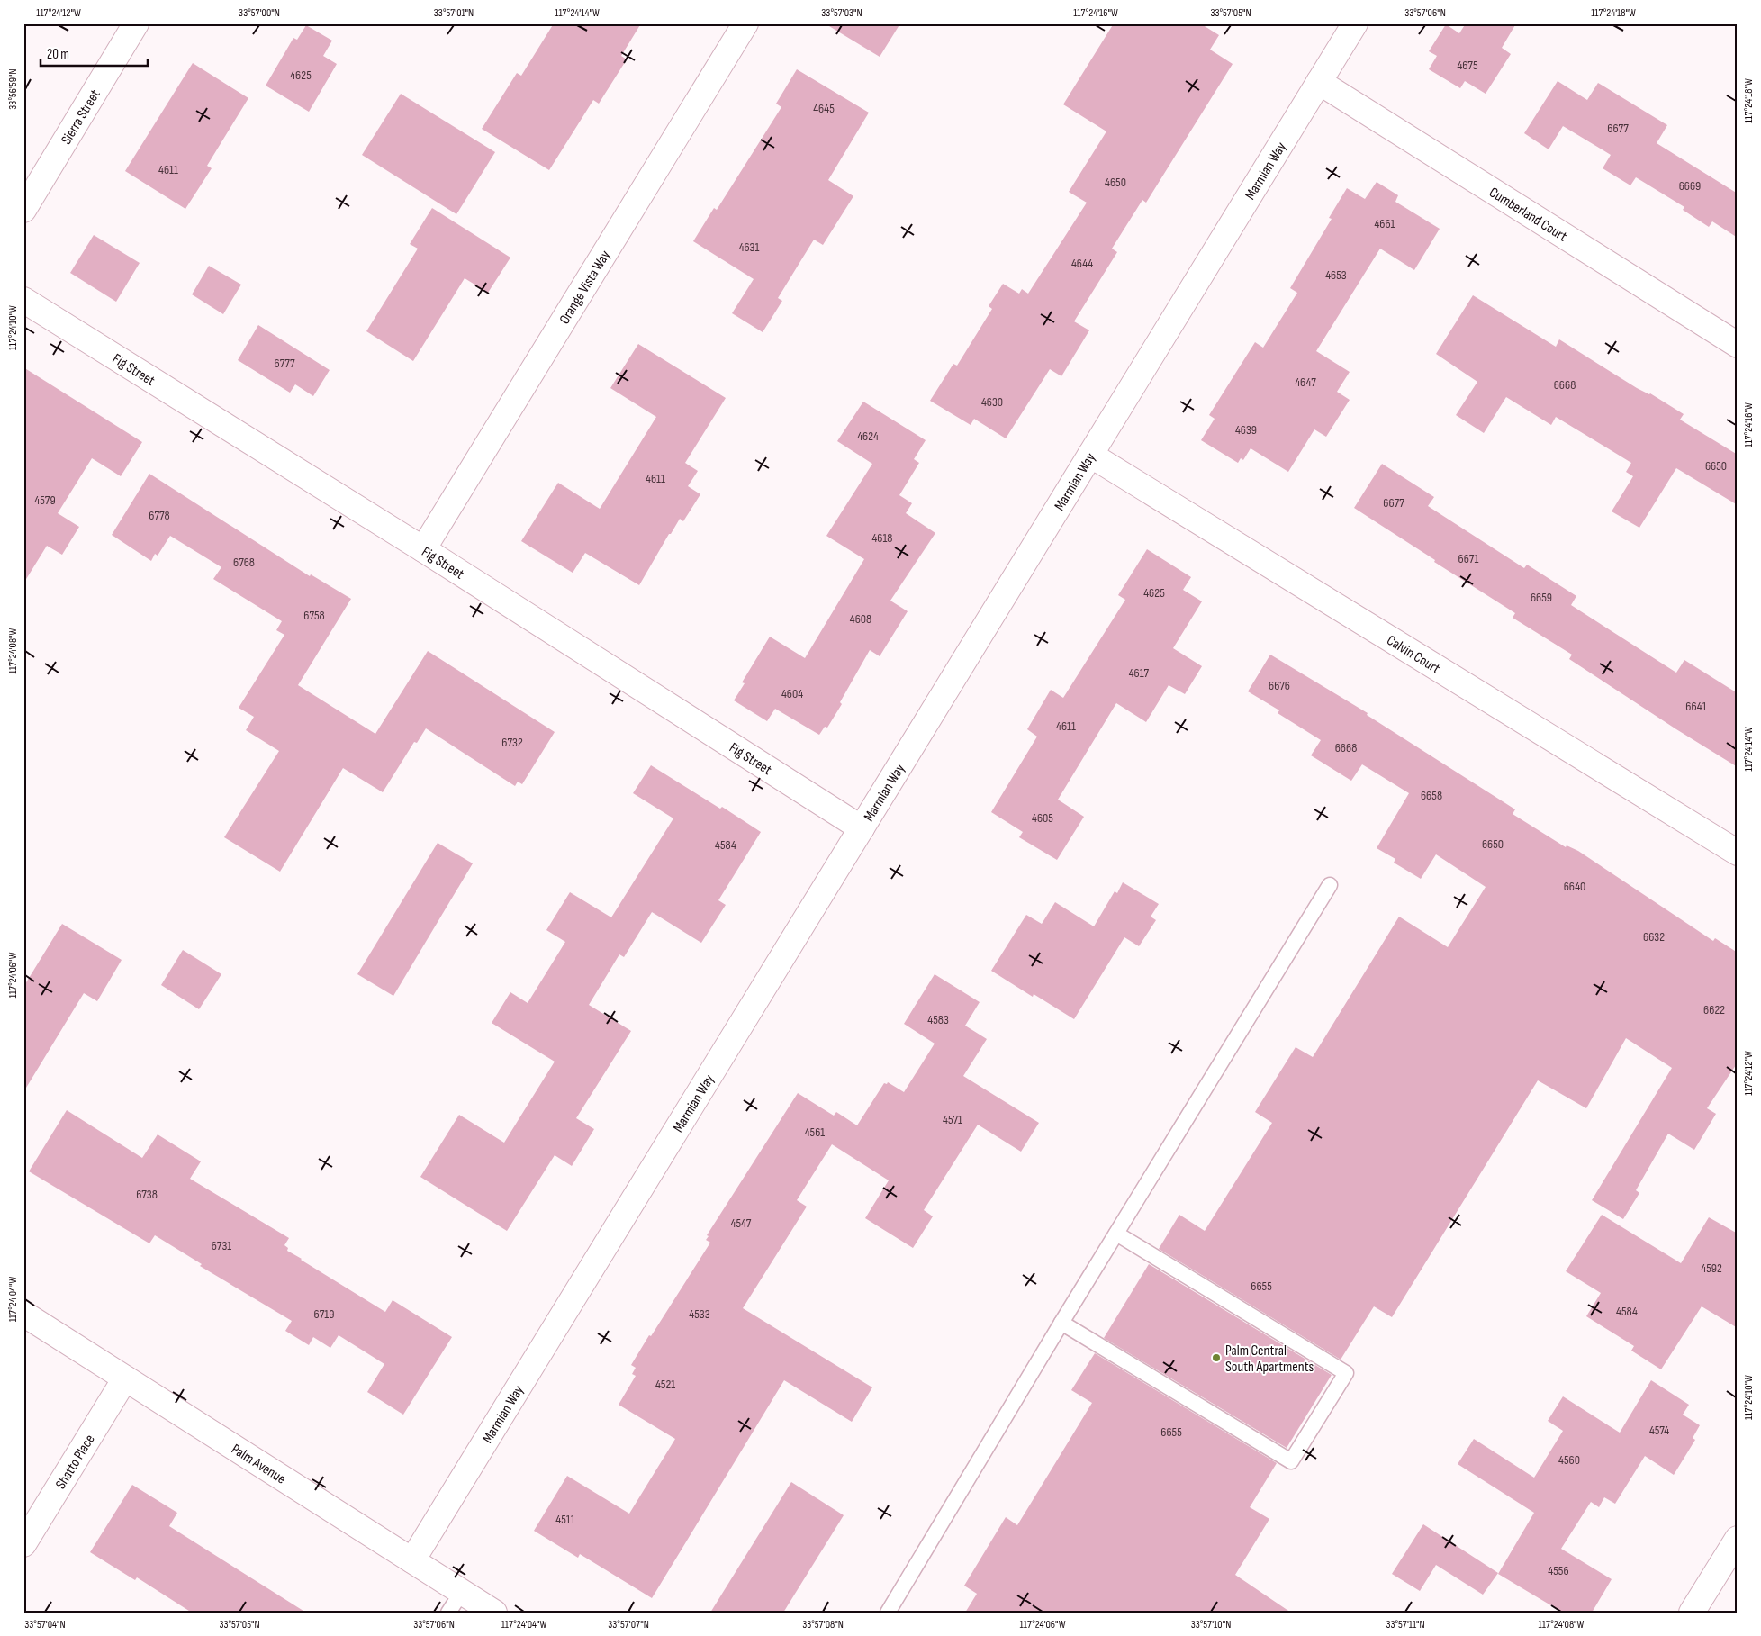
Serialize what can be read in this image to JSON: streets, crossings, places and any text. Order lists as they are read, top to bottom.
{
  "streets": {
    "street": [
      "Sierra Street",
      "Marmian Way",
      "Cumberland Court",
      "Orange Vista Way",
      "Fig Street",
      "Calvin Court",
      "Shatto Place",
      "Palm Avenue"
    ]
  },
  "crossings": [
    ["Marmian Way", "Cumberland Court"],
    ["Marmian Way", "Fig Street"],
    ["Marmian Way", "Calvin Court"],
    ["Marmian Way", "Palm Avenue"],
    ["Orange Vista Way", "Fig Street"],
    ["Shatto Place", "Palm Avenue"]
  ],
  "places": ["Palm Central South Apartments"],
  "house_numbers": [
    "4675",
    "4625",
    "4645",
    "6677",
    "4611",
    "4650",
    "6669",
    "4661",
    "4631",
    "4644",
    "4653",
    "6777",
    "4647",
    "6668",
    "4630",
    "4639",
    "4624",
    "6650",
    "4611",
    "4579",
    "6677",
    "6778",
    "4618",
    "6671",
    "6768",
    "4625",
    "6659",
    "6758",
    "4608",
    "4617",
    "6676",
    "4604",
    "6641",
    "4611",
    "6732",
    "6668",
    "6658",
    "4605",
    "6650",
    "4584",
    "6640",
    "6632",
    "6622",
    "4583",
    "4571",
    "4561",
    "6738",
    "4547",
    "6731",
    "4592",
    "6655",
    "4584",
    "6719",
    "4533",
    "4521",
    "4574",
    "6655",
    "4560",
    "4511",
    "4556"
  ],
  "scale_bar": "20 m",
  "coordinates": [
    "117°24'12\"W",
    "33°57'00\"N",
    "33°57'01\"N",
    "117°24'14\"W",
    "33°57'03\"N",
    "117°24'16\"W",
    "33°57'05\"N",
    "33°57'06\"N",
    "117°24'18\"W",
    "33°56'59\"N",
    "117°24'10\"W",
    "117°24'08\"W",
    "117°24'06\"W",
    "117°24'04\"W",
    "33°57'04\"N",
    "33°57'07\"N",
    "33°57'08\"N",
    "33°57'10\"N",
    "33°57'11\"N"
  ]
}
